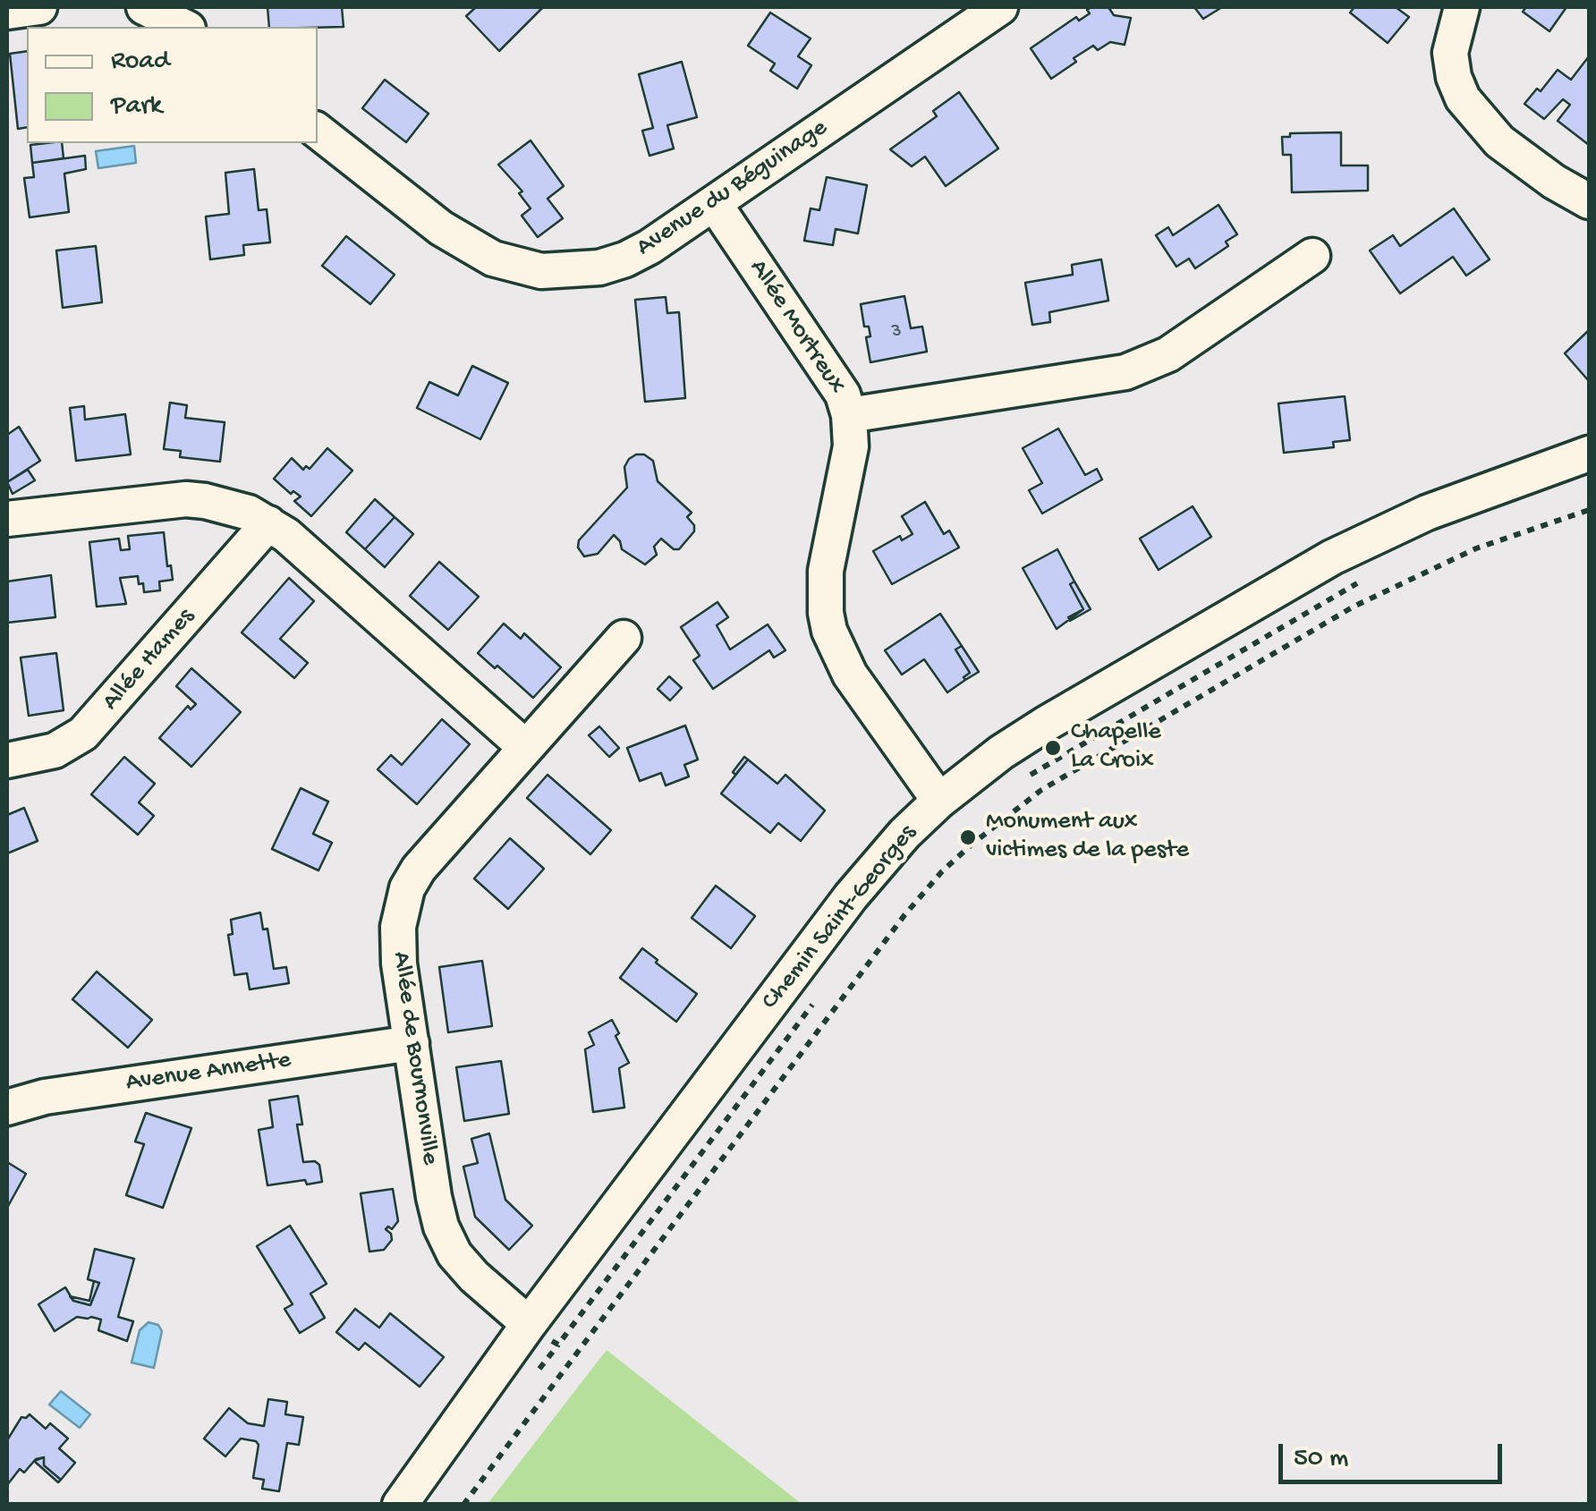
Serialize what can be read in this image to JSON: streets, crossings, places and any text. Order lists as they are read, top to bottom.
{
  "streets": {
    "street": [
      "Avenue du Béguinage",
      "Allée Mortreux",
      "Allée Hames",
      "Chemin Saint-Georges",
      "Allée de Bournonville",
      "Avenue Annette"
    ]
  },
  "crossings": [
    ["Avenue du Béguinage", "Allée Mortreux"],
    ["Allée Mortreux", "Chemin Saint-Georges"],
    ["Chemin Saint-Georges", "Allée de Bournonville"],
    ["Allée de Bournonville", "Avenue Annette"]
  ],
  "places": ["Chapelle La Croix", "Monument aux victimes de la peste"],
  "house_numbers": ["3"],
  "legend": ["Road", "Park"],
  "scale_bar": "50 m"
}
